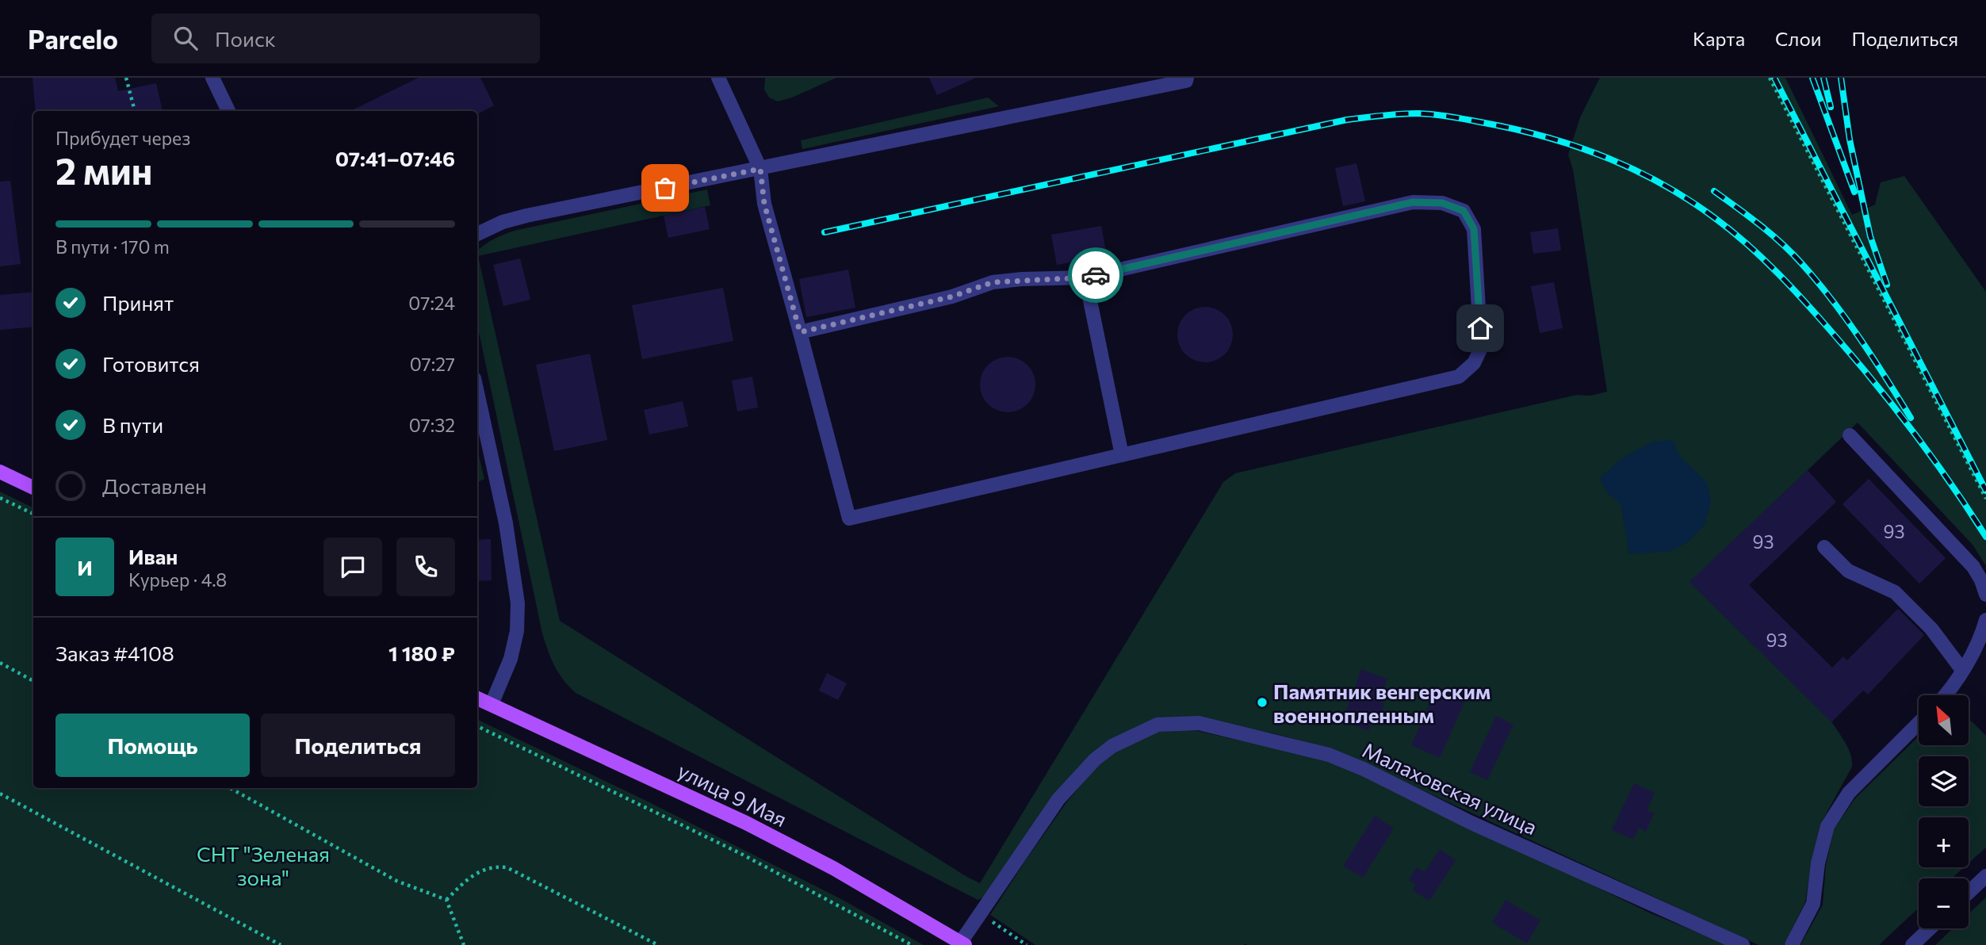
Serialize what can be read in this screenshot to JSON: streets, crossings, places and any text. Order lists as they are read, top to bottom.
{
  "streets": {
    "main road": ["улица 9 Мая"],
    "street": ["Малаховская улица"]
  },
  "crossings": [
    ["Малаховская улица", "улица 9 Мая"]
  ],
  "parks": ["СНТ \"Зеленая зона\""],
  "places": ["Памятник венгерским военнопленным"],
  "house_numbers": ["93", "93", "93"],
  "north": "top left",
  "page": {
    "header": "Parcelo",
    "search": "Поиск",
    "nav": ["Карта", "Слои", "Поделиться"],
    "heading": ["2 мин", "Прибудет через", "07:41–07:46"],
    "panel": [
      "Иван",
      "Курьер · 4.8",
      "Заказ #4108",
      "1 180 ₽"
    ],
    "bar": "В пути · 170 m",
    "list": [
      ["Принят", "07:24"],
      ["Готовится", "07:27"],
      ["В пути", "07:32"],
      "Доставлен"
    ],
    "round": "И",
    "map_buttons": ["+", "−"],
    "buttons": ["Помощь", "Поделиться"]
  }
}
